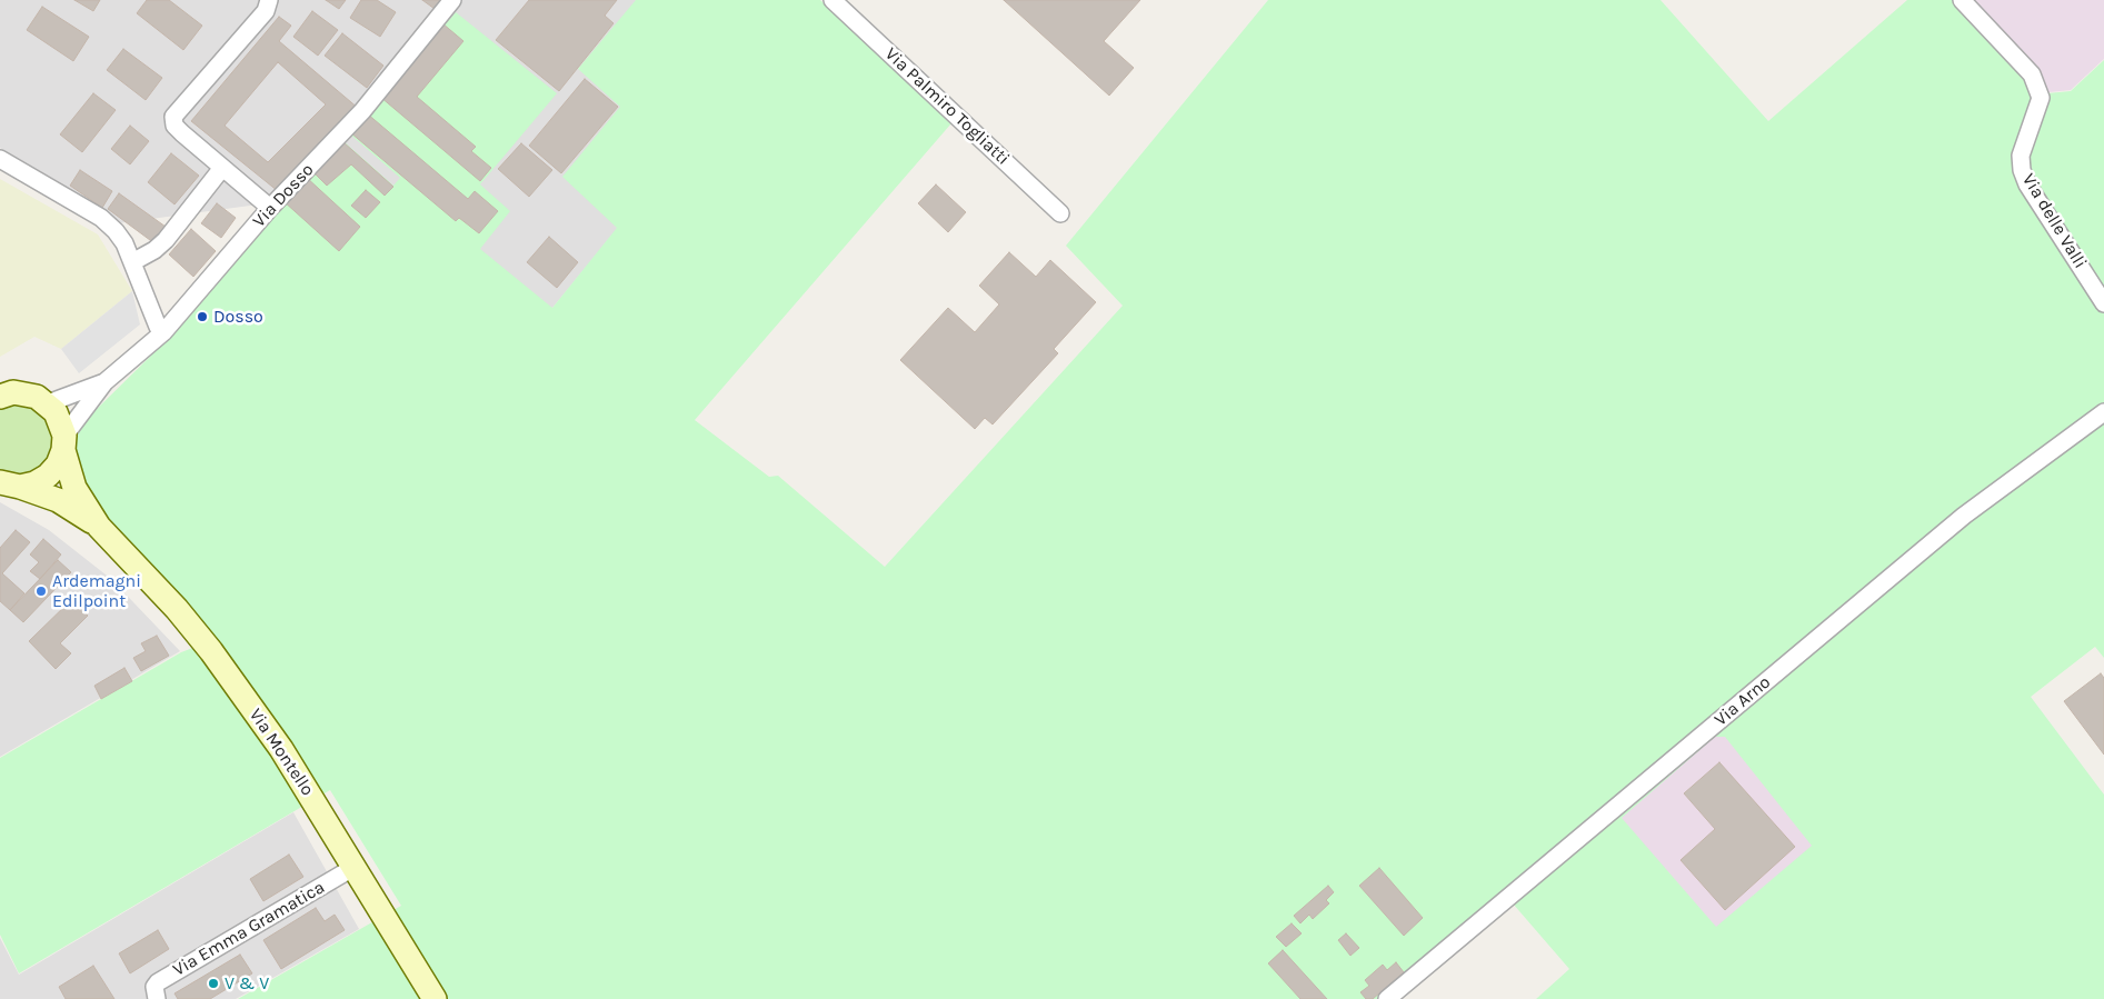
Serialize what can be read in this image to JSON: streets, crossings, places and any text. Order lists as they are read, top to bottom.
{
  "streets": {
    "street": [
      "Via Palmiro Togliatti",
      "Via Dosso",
      "Via delle Valli",
      "Via Arno",
      "Via Montello",
      "Via Emma Gramatica"
    ]
  },
  "crossings": [
    ["Via Dosso", "Via Montello"],
    ["Via Montello", "Via Emma Gramatica"]
  ],
  "places": ["Dosso", "Ardemagni Edilpoint", "V & V"]
}
